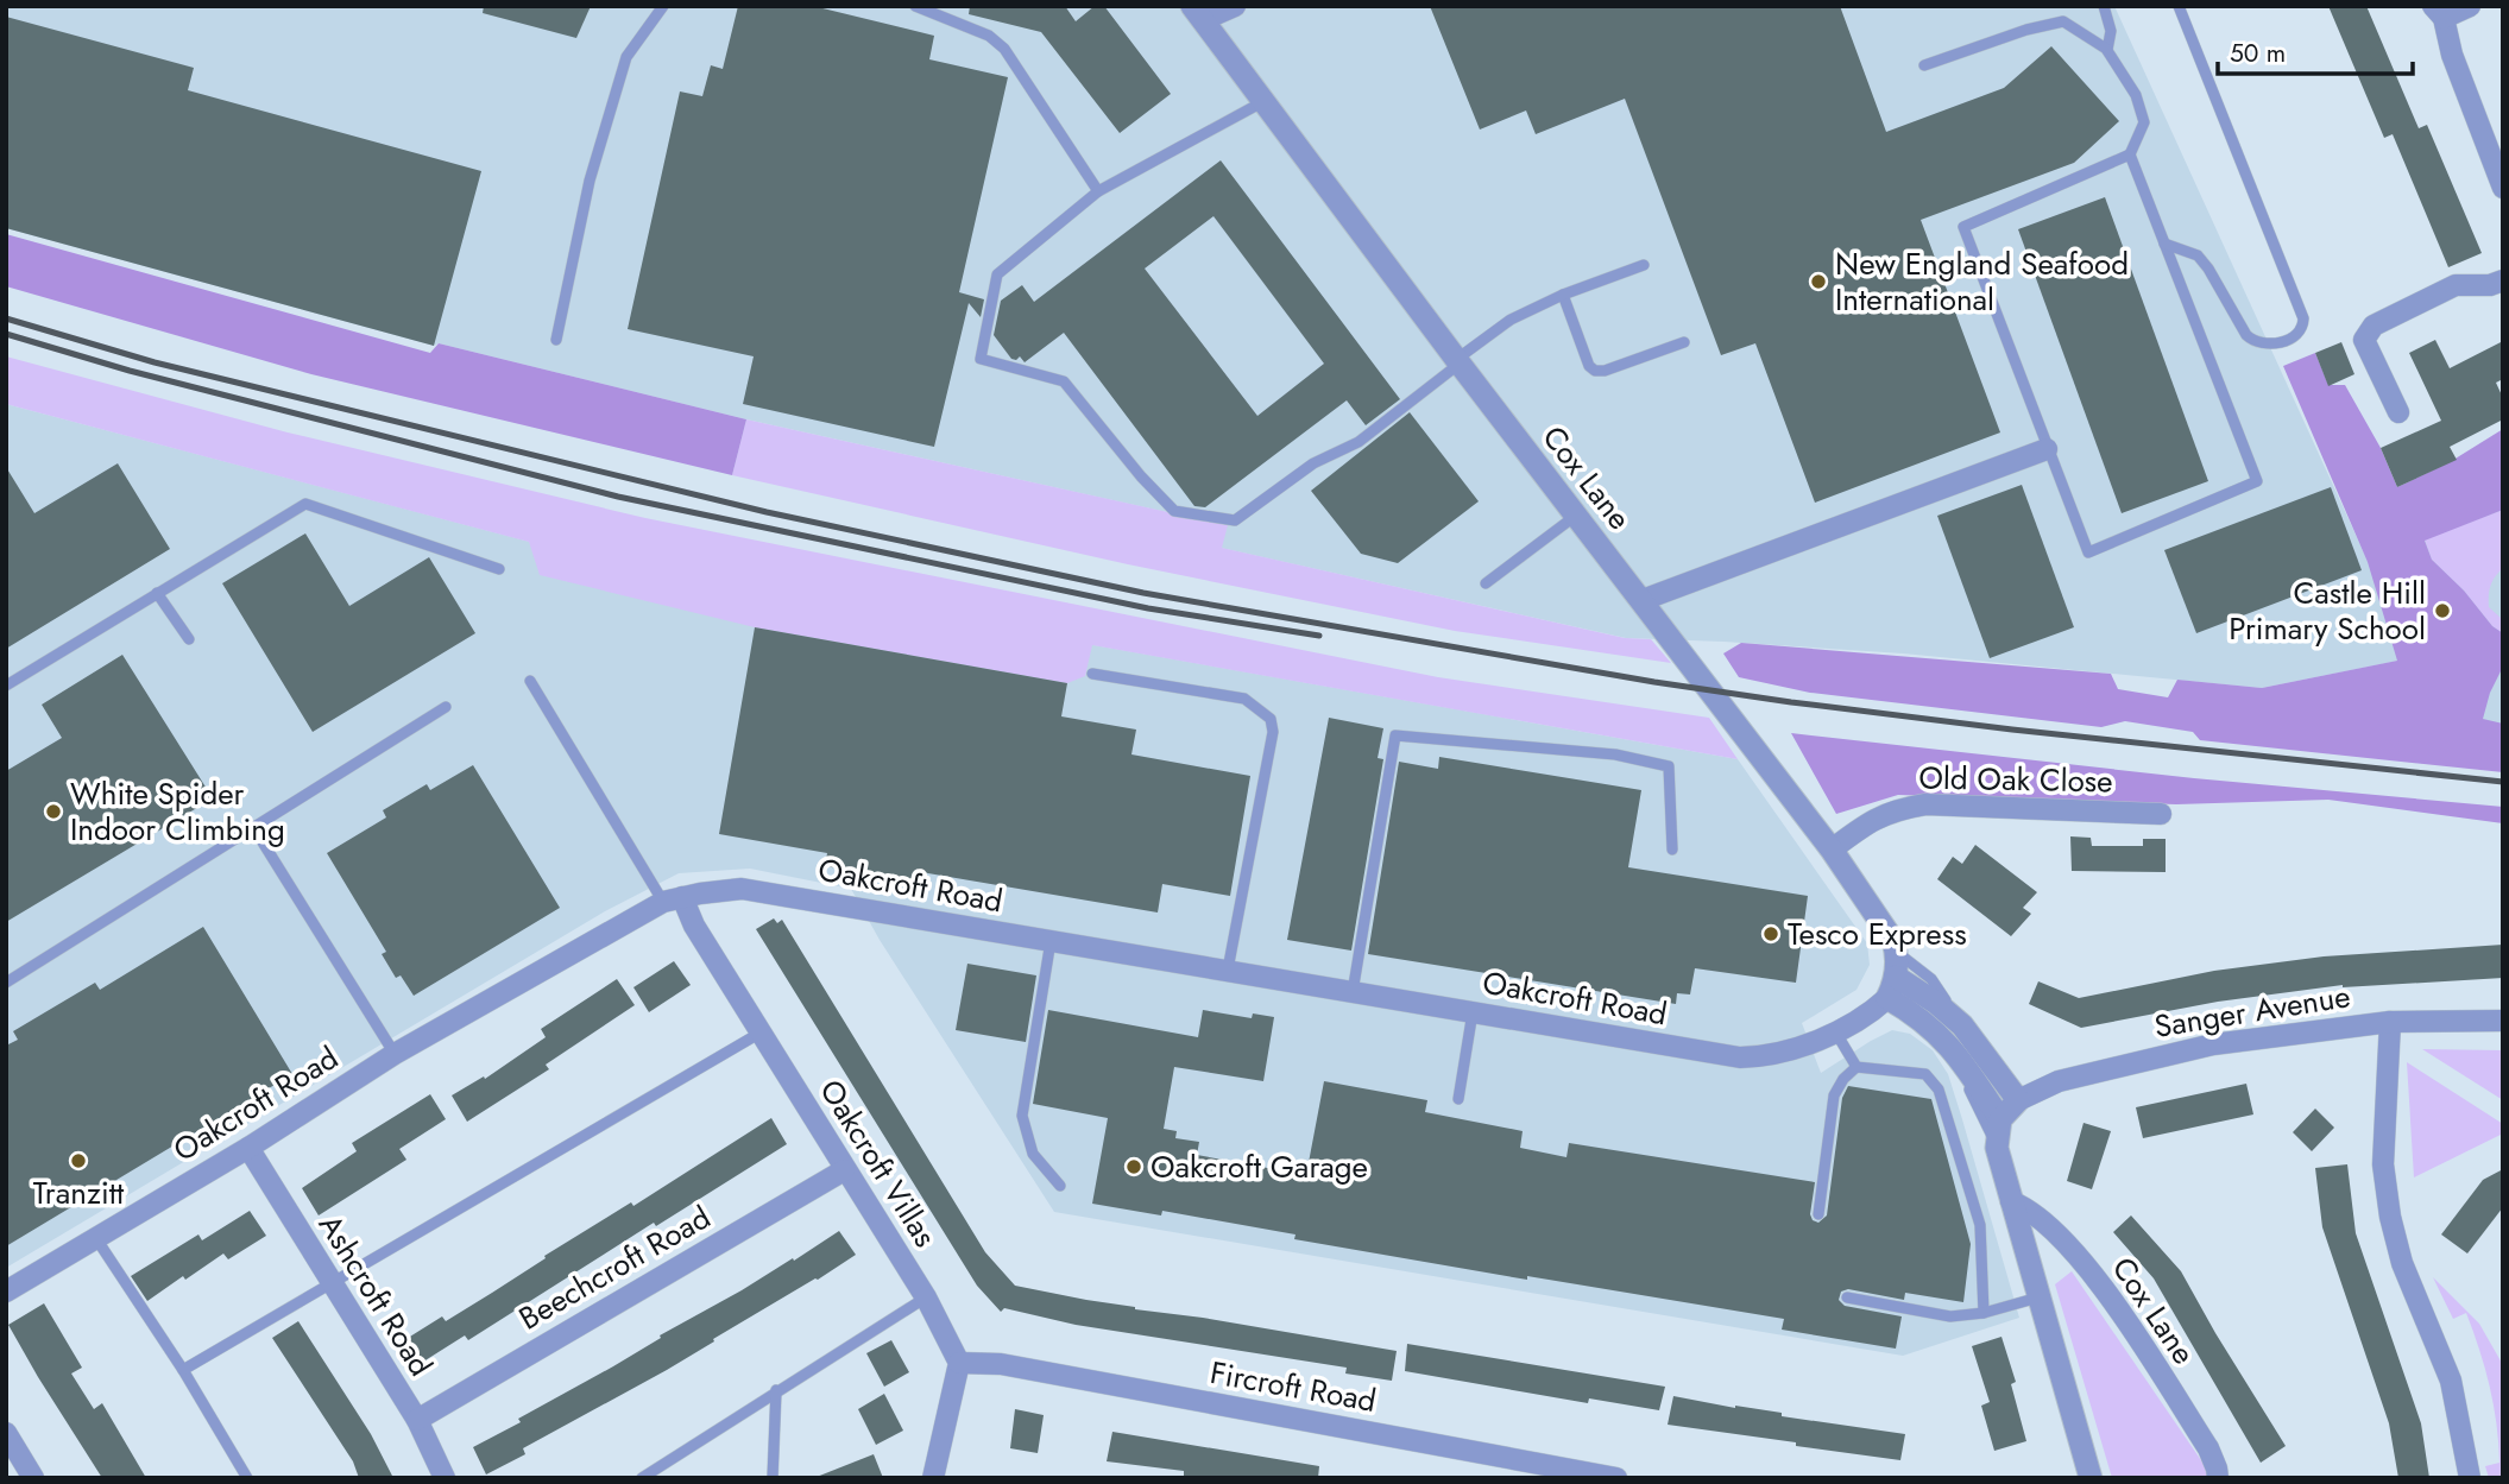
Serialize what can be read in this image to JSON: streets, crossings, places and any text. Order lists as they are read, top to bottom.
{
  "streets": {
    "street": [
      "Cox Lane",
      "Old Oak Close",
      "Oakcroft Road",
      "Sanger Avenue",
      "Oakcroft Villas",
      "Beechcroft Road",
      "Ashcroft Road",
      "Fircroft Road"
    ]
  },
  "crossings": [
    ["Cox Lane", "Old Oak Close"],
    ["Cox Lane", "Oakcroft Road"],
    ["Oakcroft Road", "Oakcroft Villas"],
    ["Oakcroft Road", "Ashcroft Road"],
    ["Oakcroft Villas", "Beechcroft Road"],
    ["Oakcroft Villas", "Fircroft Road"],
    ["Beechcroft Road", "Ashcroft Road"]
  ],
  "places": [
    "New England Seafood International",
    "Castle Hill Primary School",
    "White Spider Indoor Climbing",
    "Tesco Express",
    "Tranzitt",
    "Oakcroft Garage"
  ],
  "scale_bar": "50 m"
}
